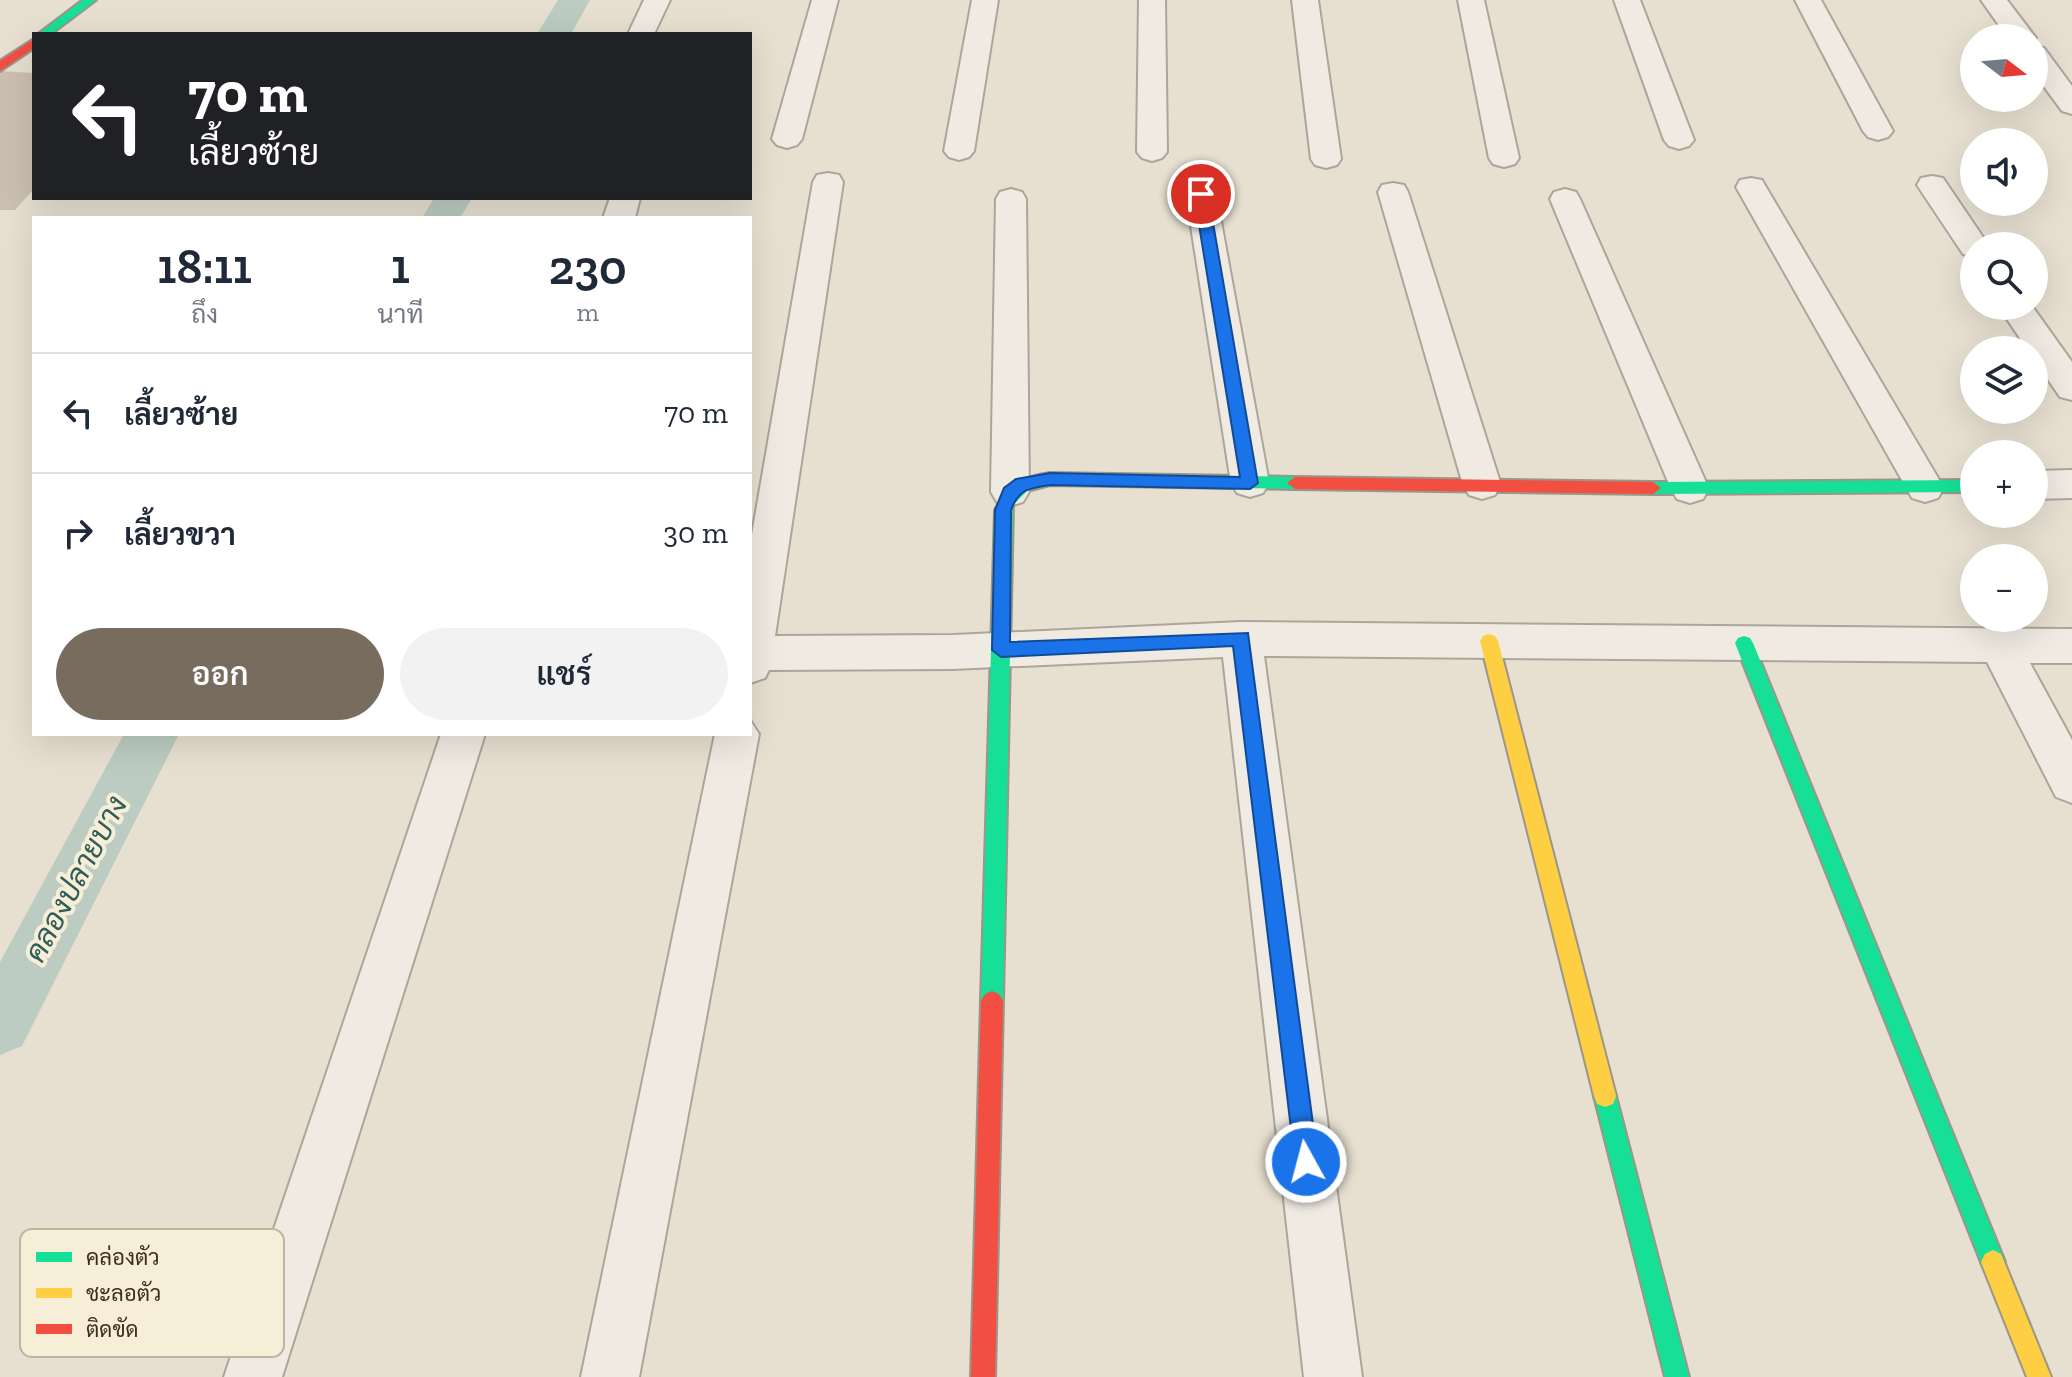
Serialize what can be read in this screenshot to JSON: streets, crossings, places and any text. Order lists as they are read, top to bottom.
{
  "water": ["คลองปลายบาง"],
  "legend": ["คล่องตัว", "ชะลอตัว", "ติดขัด"],
  "north": "right",
  "page": {
    "map_buttons": ["+", "−"],
    "turn": ["70 m", "เลี้ยวซ้าย"],
    "eta": [
      "18:11",
      "ถึง",
      "1",
      "นาที",
      "230",
      "m"
    ],
    "list": [
      {
        "name": "เลี้ยวซ้าย",
        "value": "70 m"
      },
      {
        "name": "เลี้ยวขวา",
        "value": "30 m"
      }
    ],
    "buttons": ["ออก", "แชร์"]
  }
}
